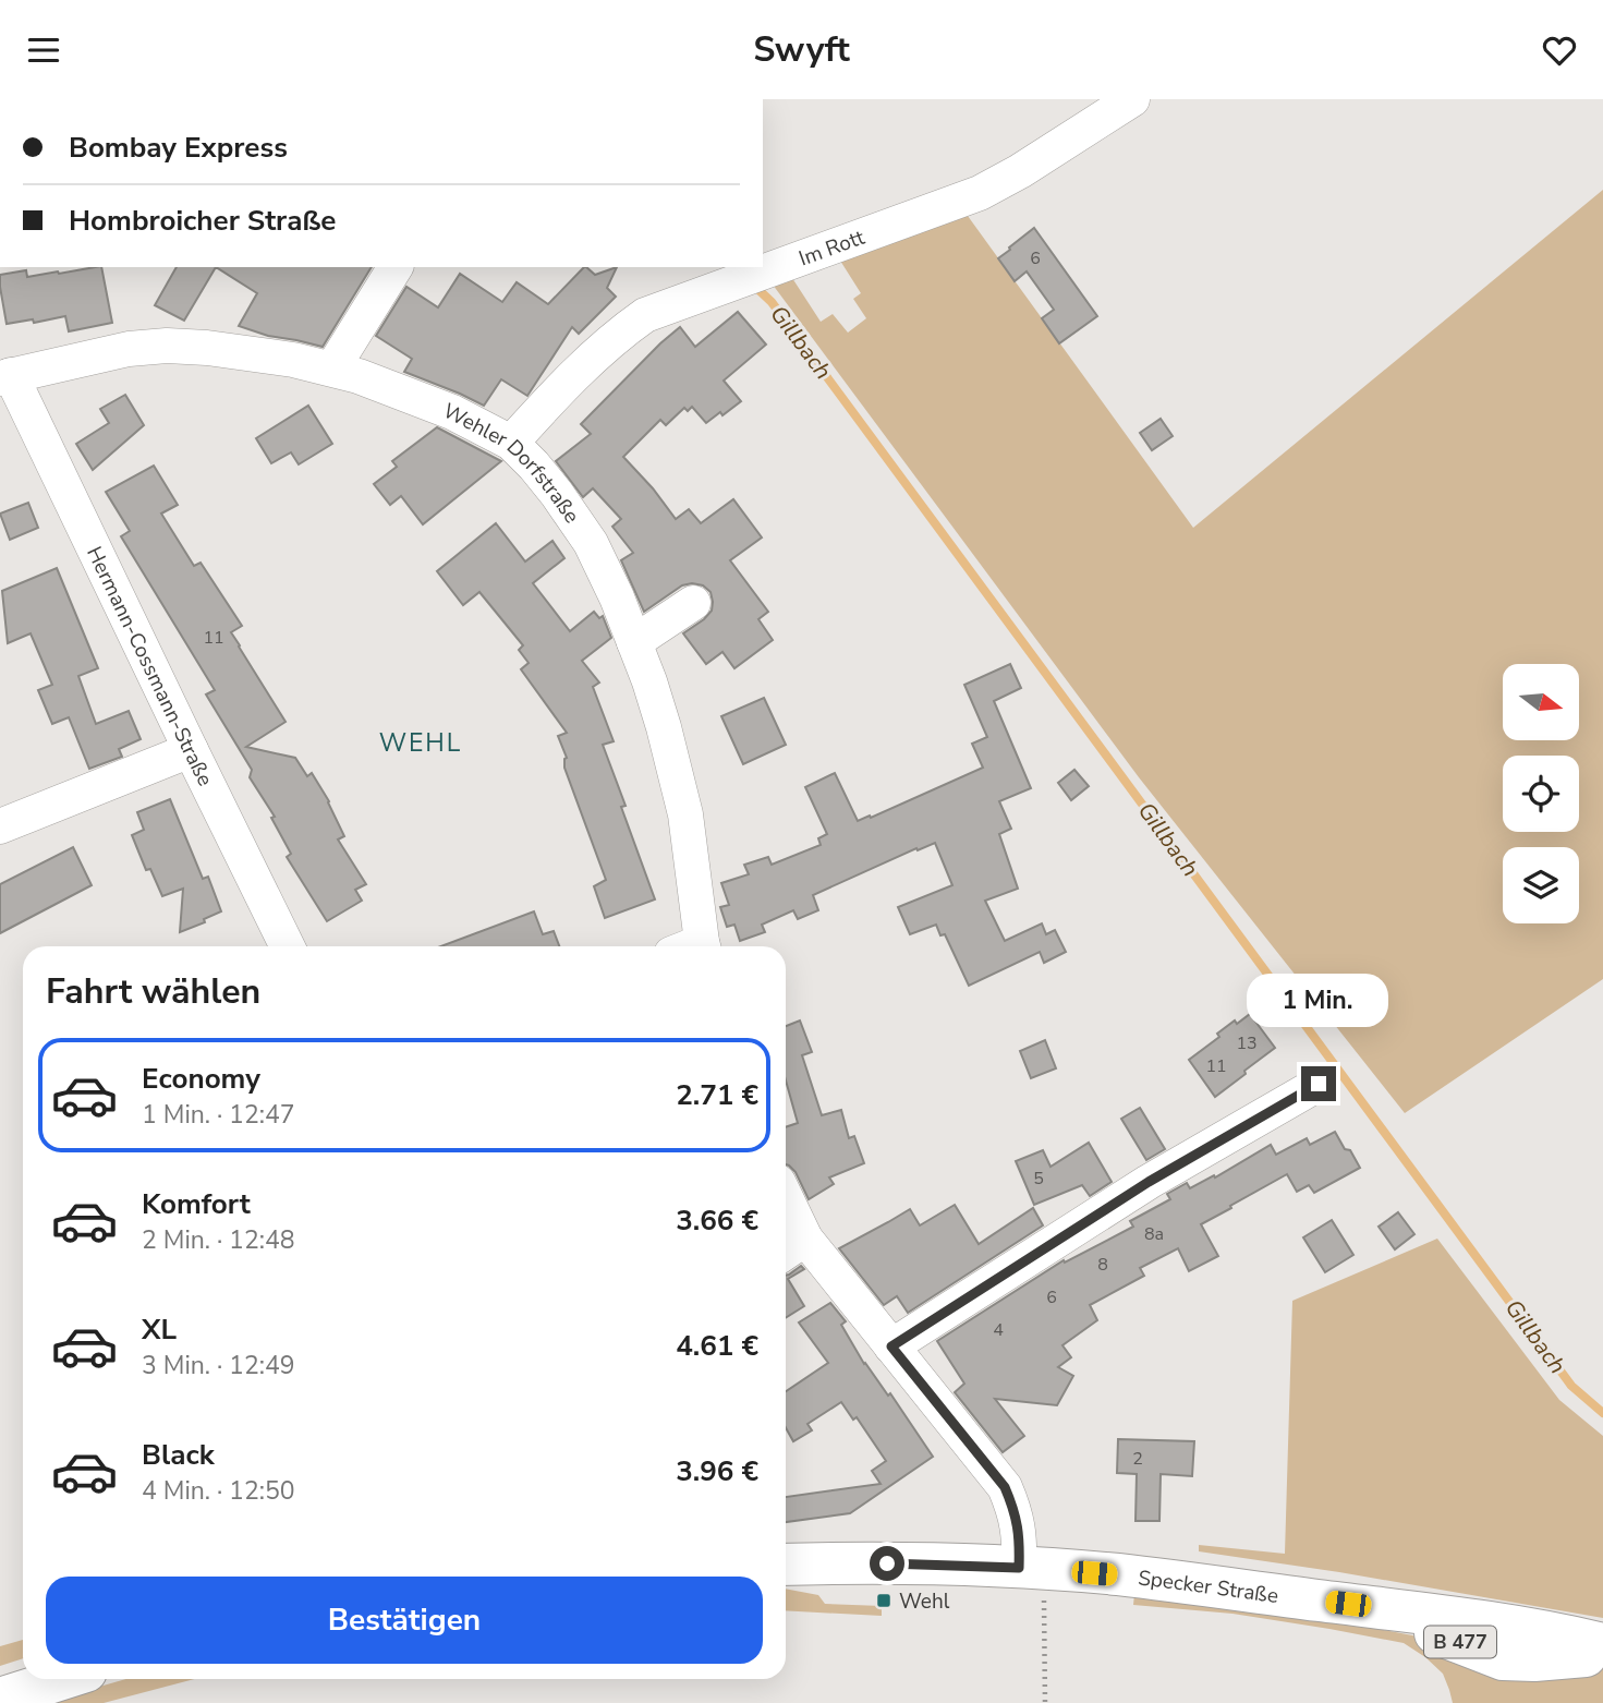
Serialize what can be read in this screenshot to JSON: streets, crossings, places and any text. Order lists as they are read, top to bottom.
{
  "streets": {
    "main road": ["Specker Straße", "B 477"],
    "street": ["Im Rott", "Wehler Dorfstraße", "Hermann-Cossmann-Straße"]
  },
  "crossings": [
    ["Im Rott", "Wehler Dorfstraße"],
    ["Wehler Dorfstraße", "Hermann-Cossmann-Straße"]
  ],
  "districts": ["WEHL"],
  "water": ["Gillbach"],
  "places": {
    "transit": ["Wehl"]
  },
  "house_numbers": [
    "6",
    "11",
    "13",
    "11",
    "5",
    "8a",
    "8",
    "6",
    "4",
    "2"
  ],
  "north": "right",
  "page": {
    "header": "Swyft",
    "banner": ["Bombay Express", "Hombroicher Straße"],
    "heading": "Fahrt wählen",
    "bubble": "1 Min.",
    "list": [
      {
        "name": "Economy",
        "note": "1 Min. · 12:47",
        "value": "2.71 €"
      },
      {
        "name": "Komfort",
        "note": "2 Min. · 12:48",
        "value": "3.66 €"
      },
      {
        "name": "XL",
        "note": "3 Min. · 12:49",
        "value": "4.61 €"
      },
      {
        "name": "Black",
        "note": "4 Min. · 12:50",
        "value": "3.96 €"
      }
    ],
    "buttons": "Bestätigen"
  }
}
